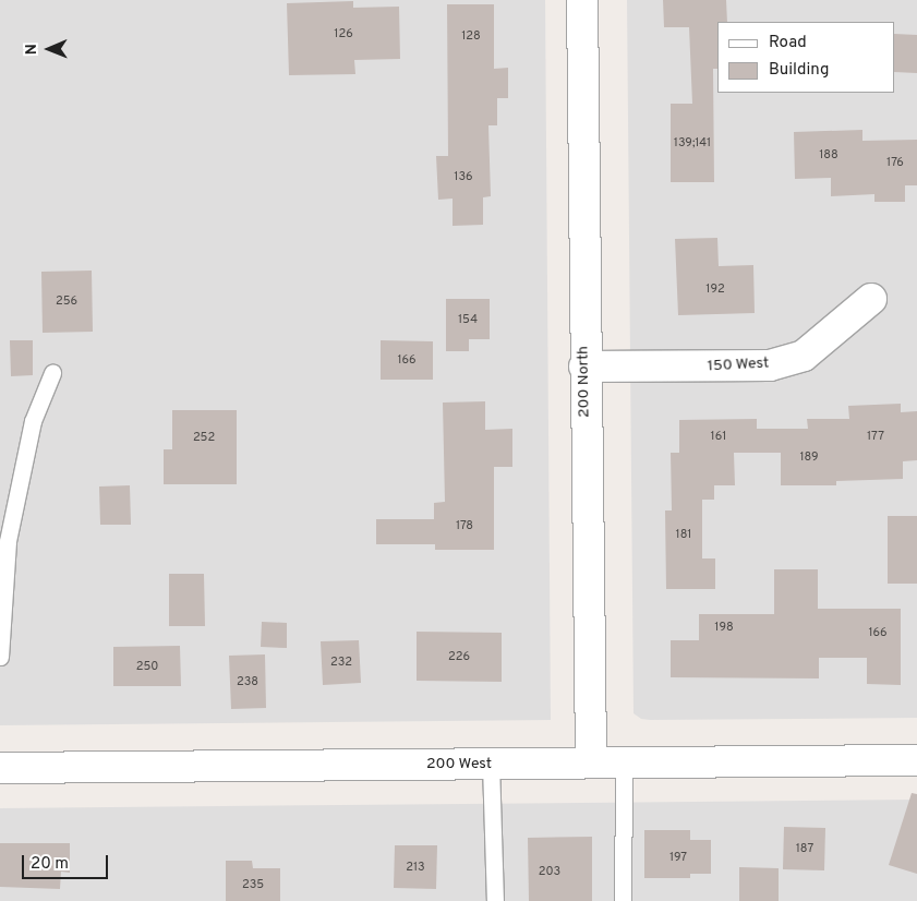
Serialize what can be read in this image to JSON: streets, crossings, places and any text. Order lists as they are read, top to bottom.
{
  "streets": {
    "street": ["150 West", "200 North", "200 West"]
  },
  "crossings": [
    ["150 West", "200 North"],
    ["200 North", "200 West"]
  ],
  "house_numbers": [
    "126",
    "128",
    "139;141",
    "188",
    "176",
    "136",
    "192",
    "256",
    "154",
    "166",
    "161",
    "177",
    "252",
    "189",
    "178",
    "181",
    "198",
    "166",
    "226",
    "232",
    "250",
    "238",
    "187",
    "197",
    "213",
    "203",
    "235"
  ],
  "legend": ["Road", "Building"],
  "scale_bar": "20 m",
  "north": "left"
}
